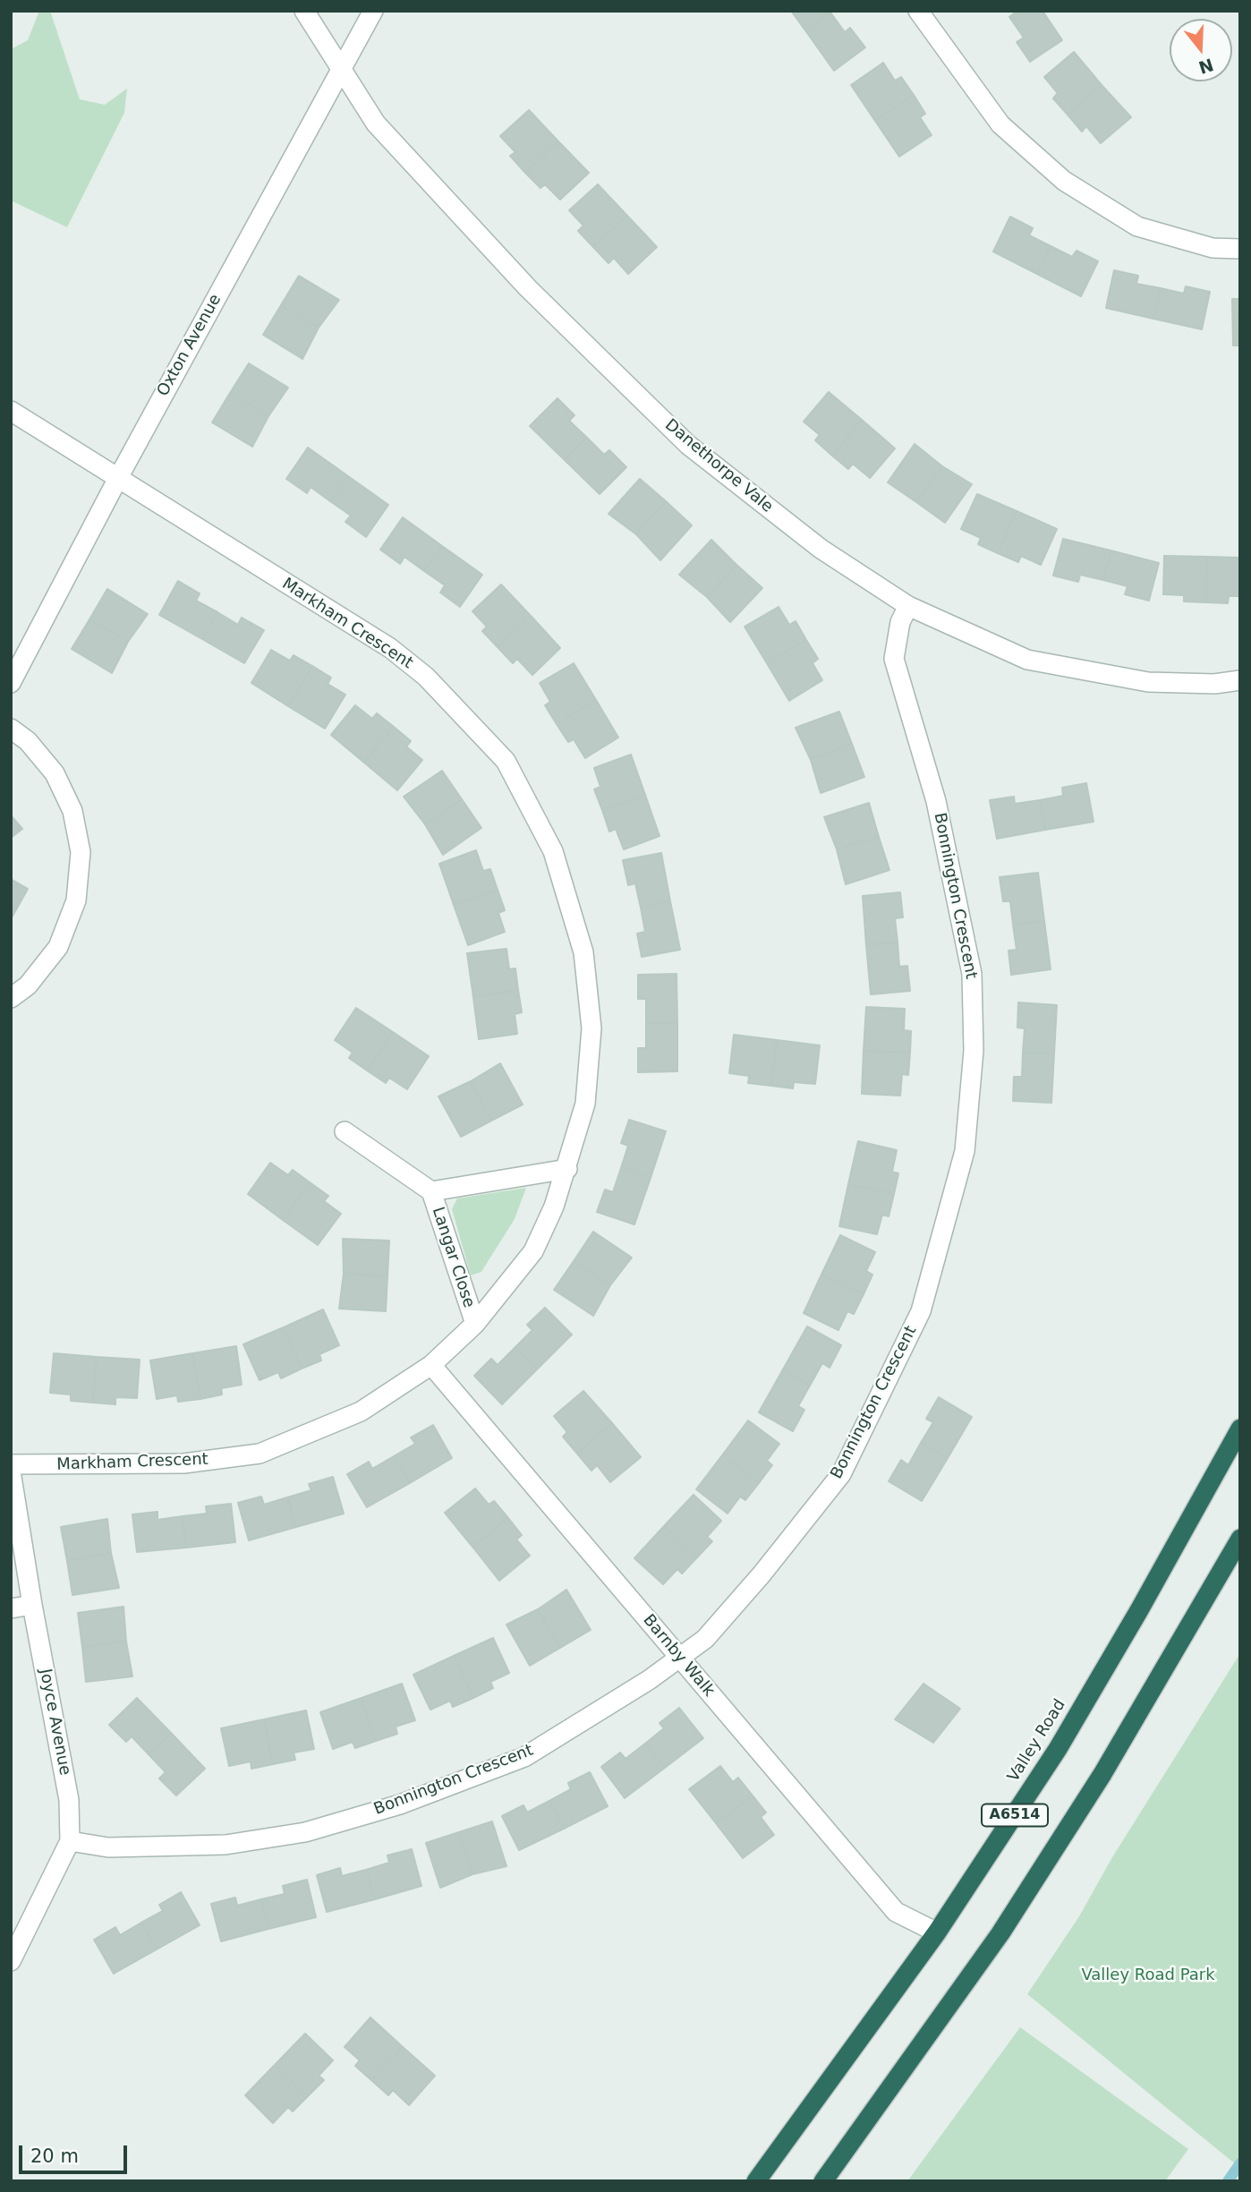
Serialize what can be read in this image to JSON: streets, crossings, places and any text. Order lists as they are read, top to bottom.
{
  "streets": {
    "highway": ["Valley Road", "A6514"],
    "street": [
      "Oxton Avenue",
      "Danethorpe Vale",
      "Markham Crescent",
      "Bonnington Crescent",
      "Langar Close",
      "Barnby Walk",
      "Joyce Avenue"
    ]
  },
  "crossings": [
    ["Oxton Avenue", "Danethorpe Vale"],
    ["Oxton Avenue", "Markham Crescent"],
    ["Danethorpe Vale", "Bonnington Crescent"],
    ["Markham Crescent", "Langar Close"],
    ["Markham Crescent", "Barnby Walk"],
    ["Bonnington Crescent", "Barnby Walk"],
    ["Bonnington Crescent", "Joyce Avenue"],
    ["Barnby Walk", "Valley Road"]
  ],
  "parks": ["Valley Road Park"],
  "scale_bar": "20 m",
  "north": "bottom"
}
